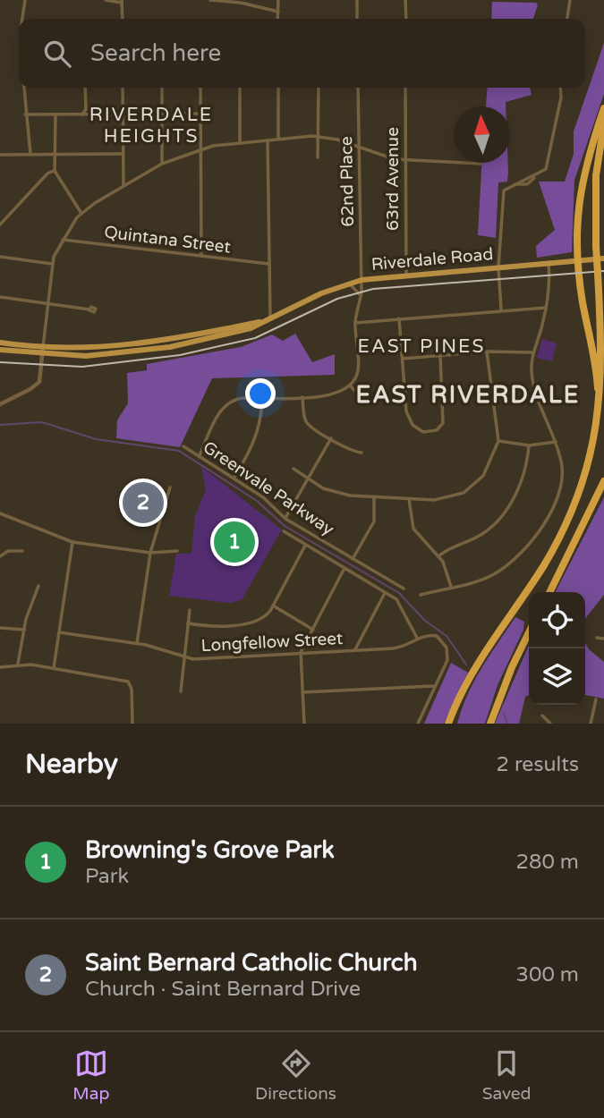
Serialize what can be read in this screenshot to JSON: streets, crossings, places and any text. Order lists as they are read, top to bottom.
{
  "streets": {
    "main road": ["Riverdale Road"],
    "street": [
      "63rd Avenue",
      "62nd Place",
      "Quintana Street",
      "Greenvale Parkway",
      "Longfellow Street"
    ]
  },
  "crossings": [
    ["63rd Avenue", "Riverdale Road"],
    ["62nd Place", "Riverdale Road"],
    ["Greenvale Parkway", "Longfellow Street"]
  ],
  "districts": ["RIVERDALE HEIGHTS", "EAST PINES", "EAST RIVERDALE"],
  "north": "top",
  "page": {
    "search": "Search here",
    "pins": ["2", "1"],
    "heading": ["Nearby", "2 results"],
    "list": [
      {
        "mark": "1",
        "name": "Browning's Grove Park",
        "note": "Park",
        "value": "280 m"
      },
      {
        "mark": "2",
        "name": "Saint Bernard Catholic Church",
        "note": "Church · Saint Bernard Drive",
        "value": "300 m"
      }
    ],
    "nav": ["Map", "Directions", "Saved"]
  }
}
